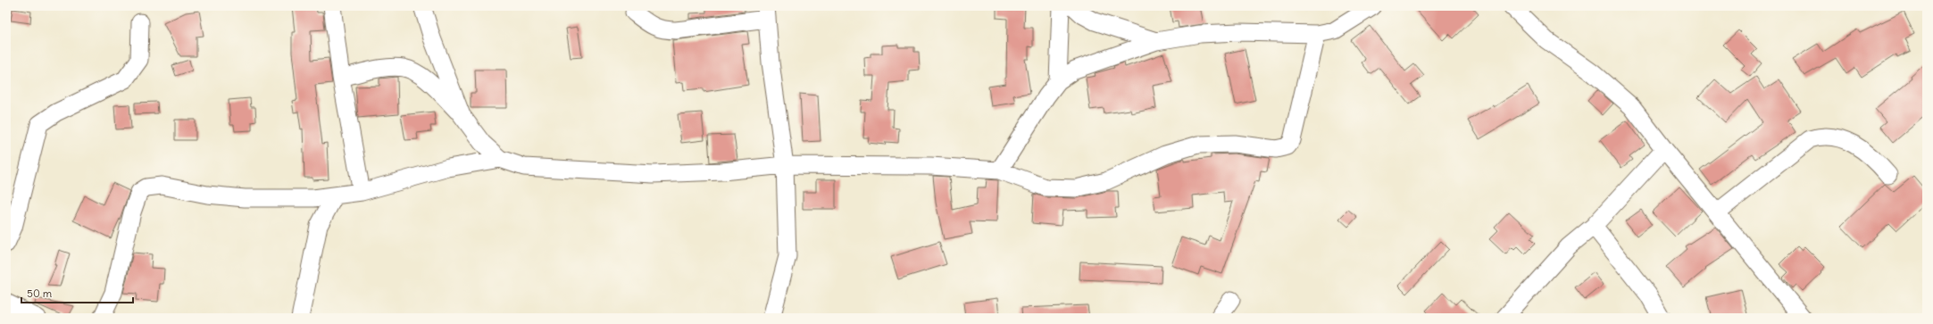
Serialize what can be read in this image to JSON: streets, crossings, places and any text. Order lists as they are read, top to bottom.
{
  "scale_bar": "50 m"
}
